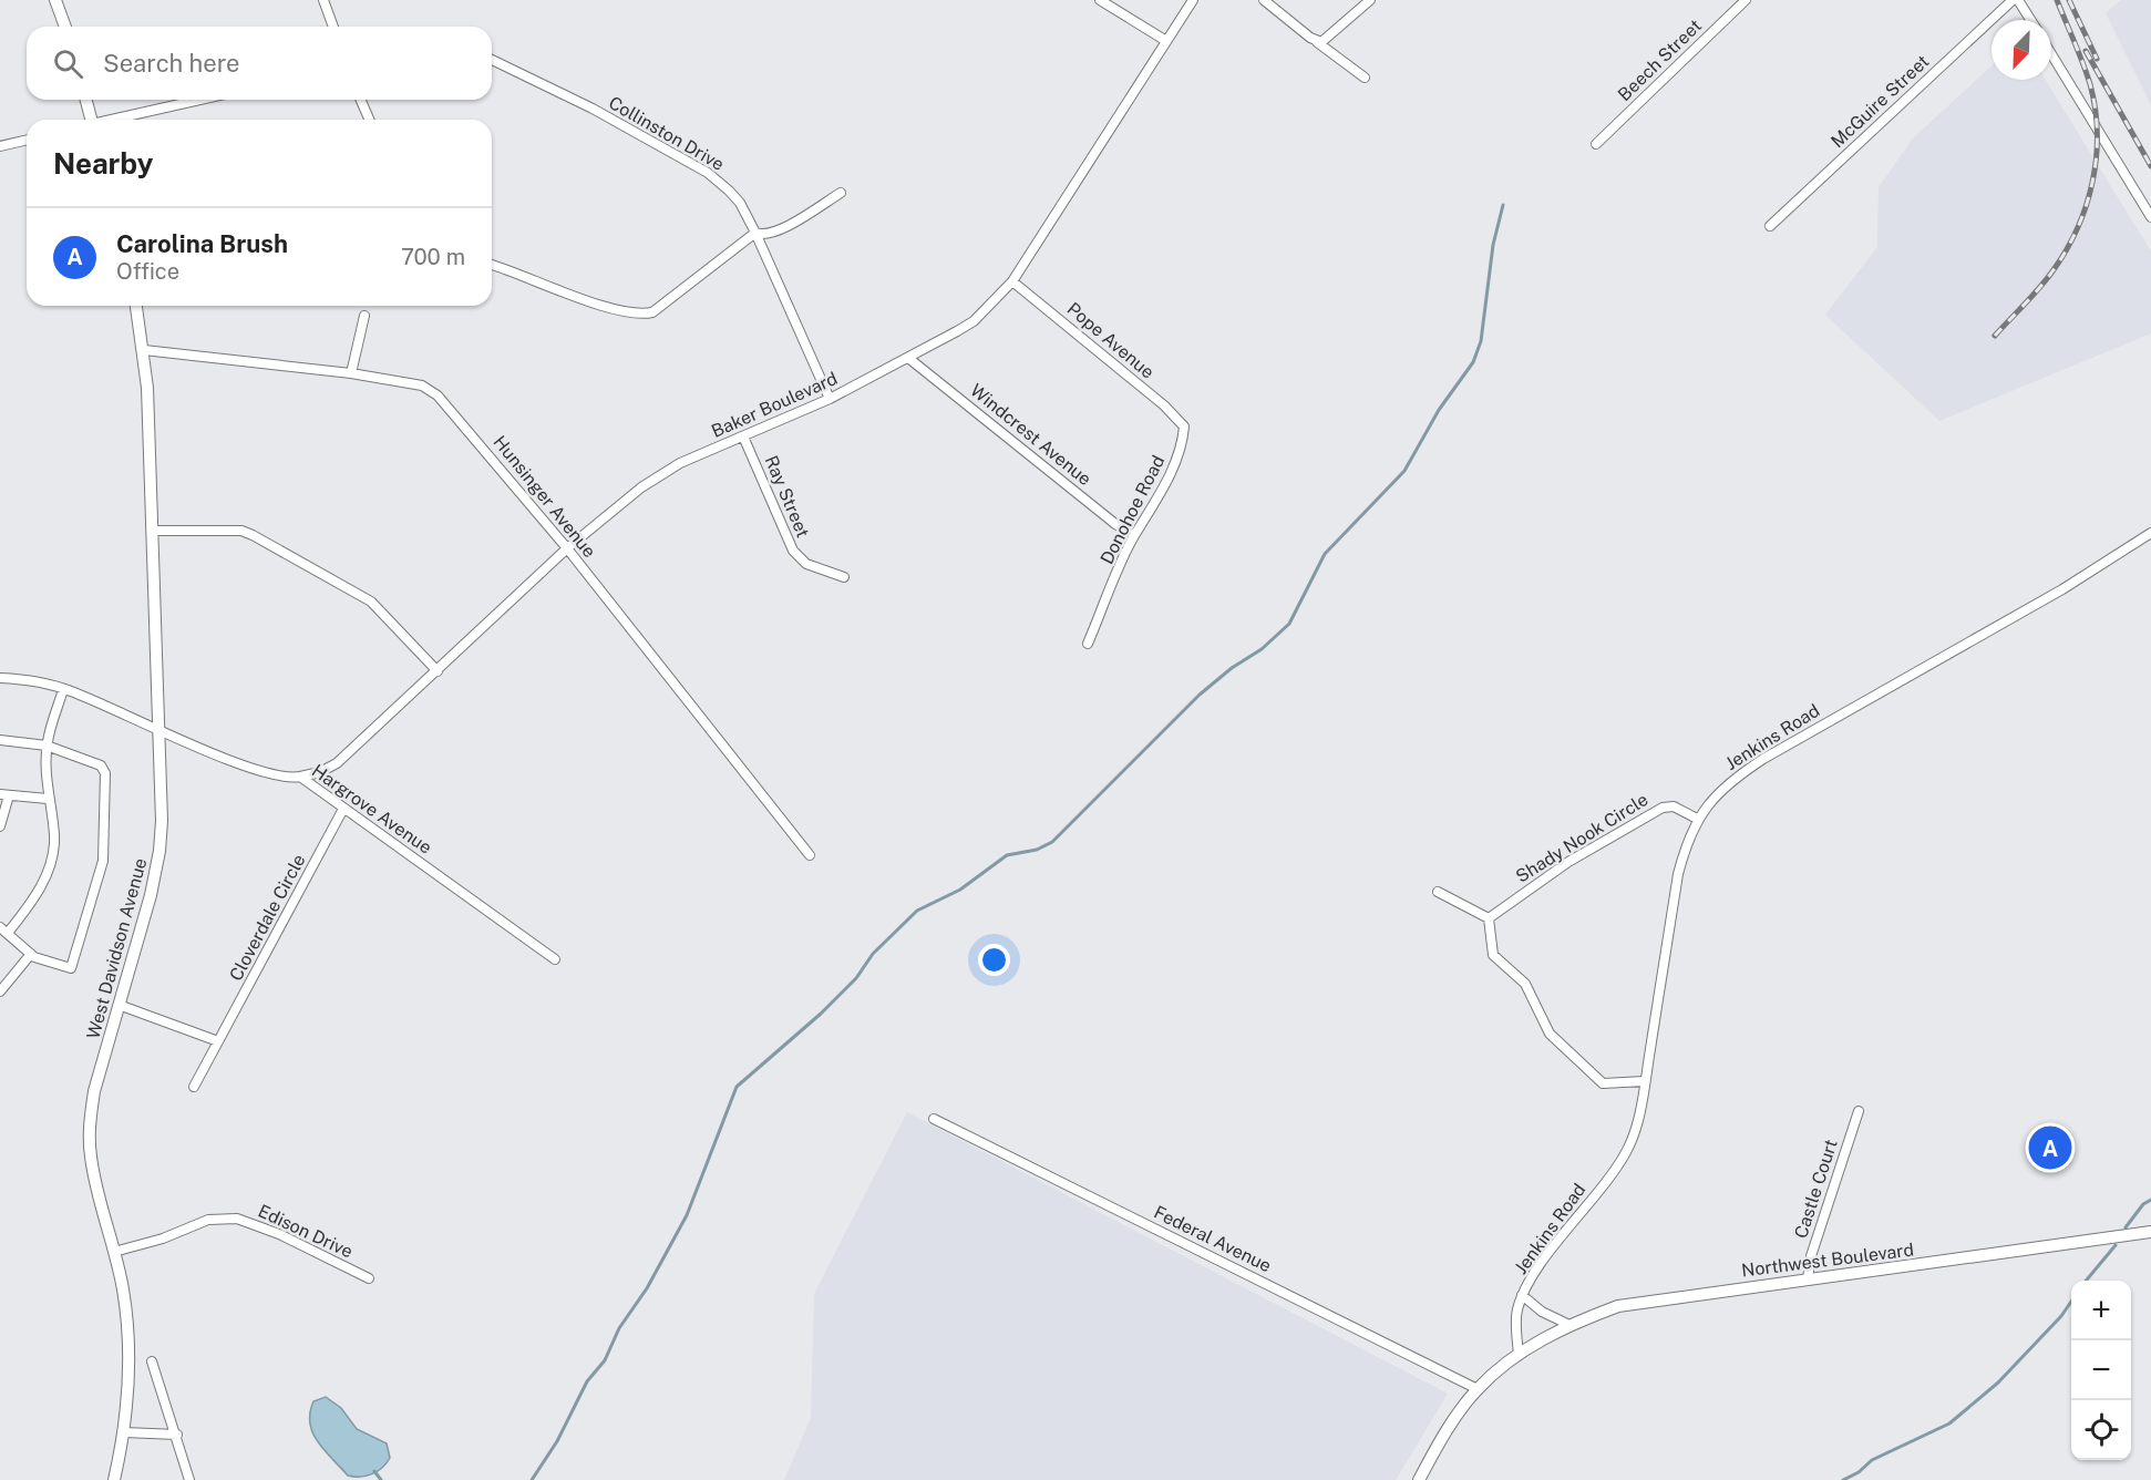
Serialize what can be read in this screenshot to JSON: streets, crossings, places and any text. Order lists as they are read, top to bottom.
{
  "streets": {
    "street": [
      "Beech Street",
      "McGuire Street",
      "Collinston Drive",
      "Pope Avenue",
      "Baker Boulevard",
      "Windcrest Avenue",
      "Hunsinger Avenue",
      "Ray Street",
      "Donohoe Road",
      "Jenkins Road",
      "Hargrove Avenue",
      "Shady Nook Circle",
      "Cloverdale Circle",
      "West Davidson Avenue",
      "Castle Court",
      "Edison Drive",
      "Federal Avenue",
      "Northwest Boulevard"
    ]
  },
  "crossings": [
    ["Collinston Drive", "Baker Boulevard"],
    ["Pope Avenue", "Baker Boulevard"],
    ["Pope Avenue", "Donohoe Road"],
    ["Baker Boulevard", "Windcrest Avenue"],
    ["Baker Boulevard", "Hunsinger Avenue"],
    ["Baker Boulevard", "Ray Street"],
    ["Baker Boulevard", "Hargrove Avenue"],
    ["Windcrest Avenue", "Donohoe Road"],
    ["Hunsinger Avenue", "West Davidson Avenue"],
    ["Jenkins Road", "Shady Nook Circle"],
    ["Jenkins Road", "Northwest Boulevard"],
    ["Hargrove Avenue", "Cloverdale Circle"],
    ["Hargrove Avenue", "West Davidson Avenue"],
    ["West Davidson Avenue", "Edison Drive"],
    ["Castle Court", "Northwest Boulevard"]
  ],
  "north": "bottom left",
  "page": {
    "search": "Search here",
    "heading": "Nearby",
    "list": [
      {
        "mark": "A",
        "name": "Carolina Brush",
        "note": "Office",
        "value": "700 m"
      }
    ],
    "pins": "A",
    "map_buttons": ["+", "−"]
  }
}
